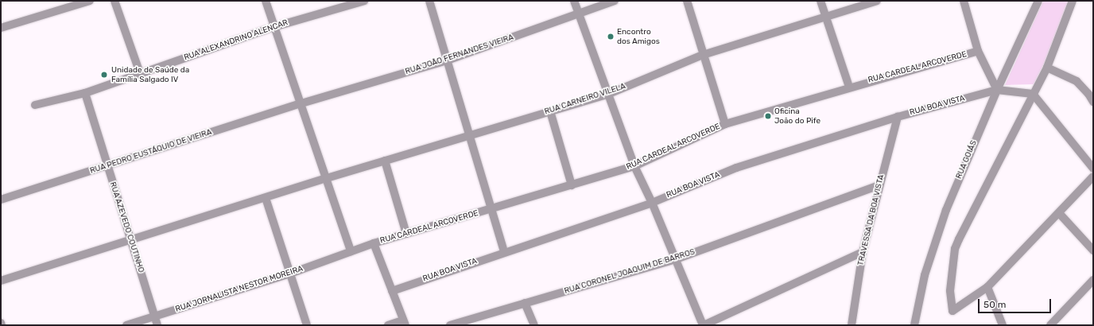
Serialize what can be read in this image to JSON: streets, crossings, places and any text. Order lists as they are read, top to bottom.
{
  "streets": {
    "street": [
      "RUA ALEXANDRINO ALENCAR",
      "RUA JOÃO FERNANDES VIEIRA",
      "RUA CARDEAL ARCOVERDE",
      "RUA CARNEIRO VILELA",
      "RUA BOA VISTA",
      "RUA PEDRO EUSTÁQUIO DE VIEIRA",
      "RUA GOIÁS",
      "TRAVESSA DA BOA VISTA",
      "RUA AZEVEDO COUTINHO",
      "RUA CORONEL JOAQUIM DE BARROS",
      "RUA JORNALISTA NESTOR MOREIRA"
    ]
  },
  "crossings": [
    ["RUA ALEXANDRINO ALENCAR", "RUA AZEVEDO COUTINHO"],
    ["RUA JOÃO FERNANDES VIEIRA", "RUA PEDRO EUSTÁQUIO DE VIEIRA"],
    ["RUA CARDEAL ARCOVERDE", "RUA JORNALISTA NESTOR MOREIRA"],
    ["RUA CARNEIRO VILELA", "RUA AZEVEDO COUTINHO"],
    ["RUA BOA VISTA", "RUA GOIÁS"],
    ["RUA BOA VISTA", "TRAVESSA DA BOA VISTA"],
    ["RUA PEDRO EUSTÁQUIO DE VIEIRA", "RUA AZEVEDO COUTINHO"],
    ["TRAVESSA DA BOA VISTA", "RUA CORONEL JOAQUIM DE BARROS"],
    ["RUA AZEVEDO COUTINHO", "RUA JORNALISTA NESTOR MOREIRA"]
  ],
  "places": ["Encontro dos Amigos", "Unidade de Saúde da Família Salgado IV", "Oficina João do Pife"],
  "scale_bar": "50 m"
}
